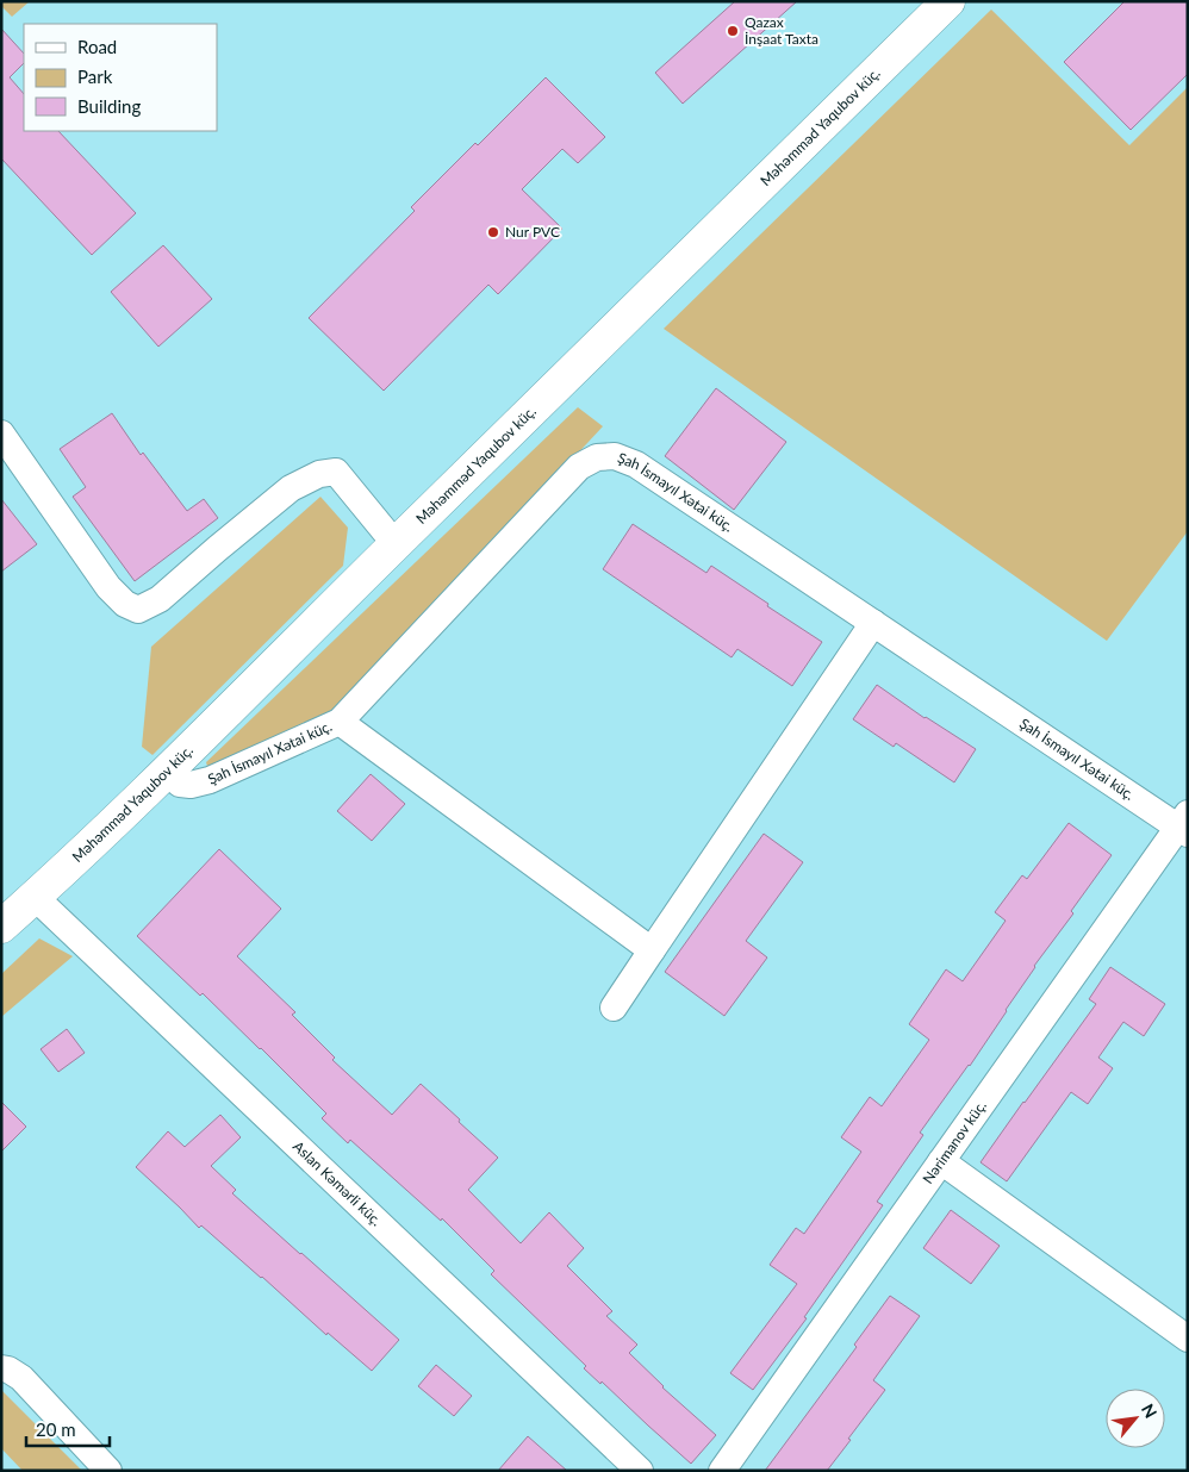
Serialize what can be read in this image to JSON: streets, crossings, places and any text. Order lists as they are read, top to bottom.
{
  "streets": {
    "main road": ["Məhəmməd Yaqubov küç."],
    "street": ["Şah İsmayıl Xətai küç.", "Nərimanov küç.", "Aslan Kəmərli küç."]
  },
  "crossings": [
    ["Məhəmməd Yaqubov küç.", "Şah İsmayıl Xətai küç."],
    ["Məhəmməd Yaqubov küç.", "Aslan Kəmərli küç."],
    ["Şah İsmayıl Xətai küç.", "Nərimanov küç."]
  ],
  "places": ["Qazax İnşaat Taxta", "Nur PVC"],
  "legend": ["Road", "Park", "Building"],
  "scale_bar": "20 m",
  "north": "top right"
}
